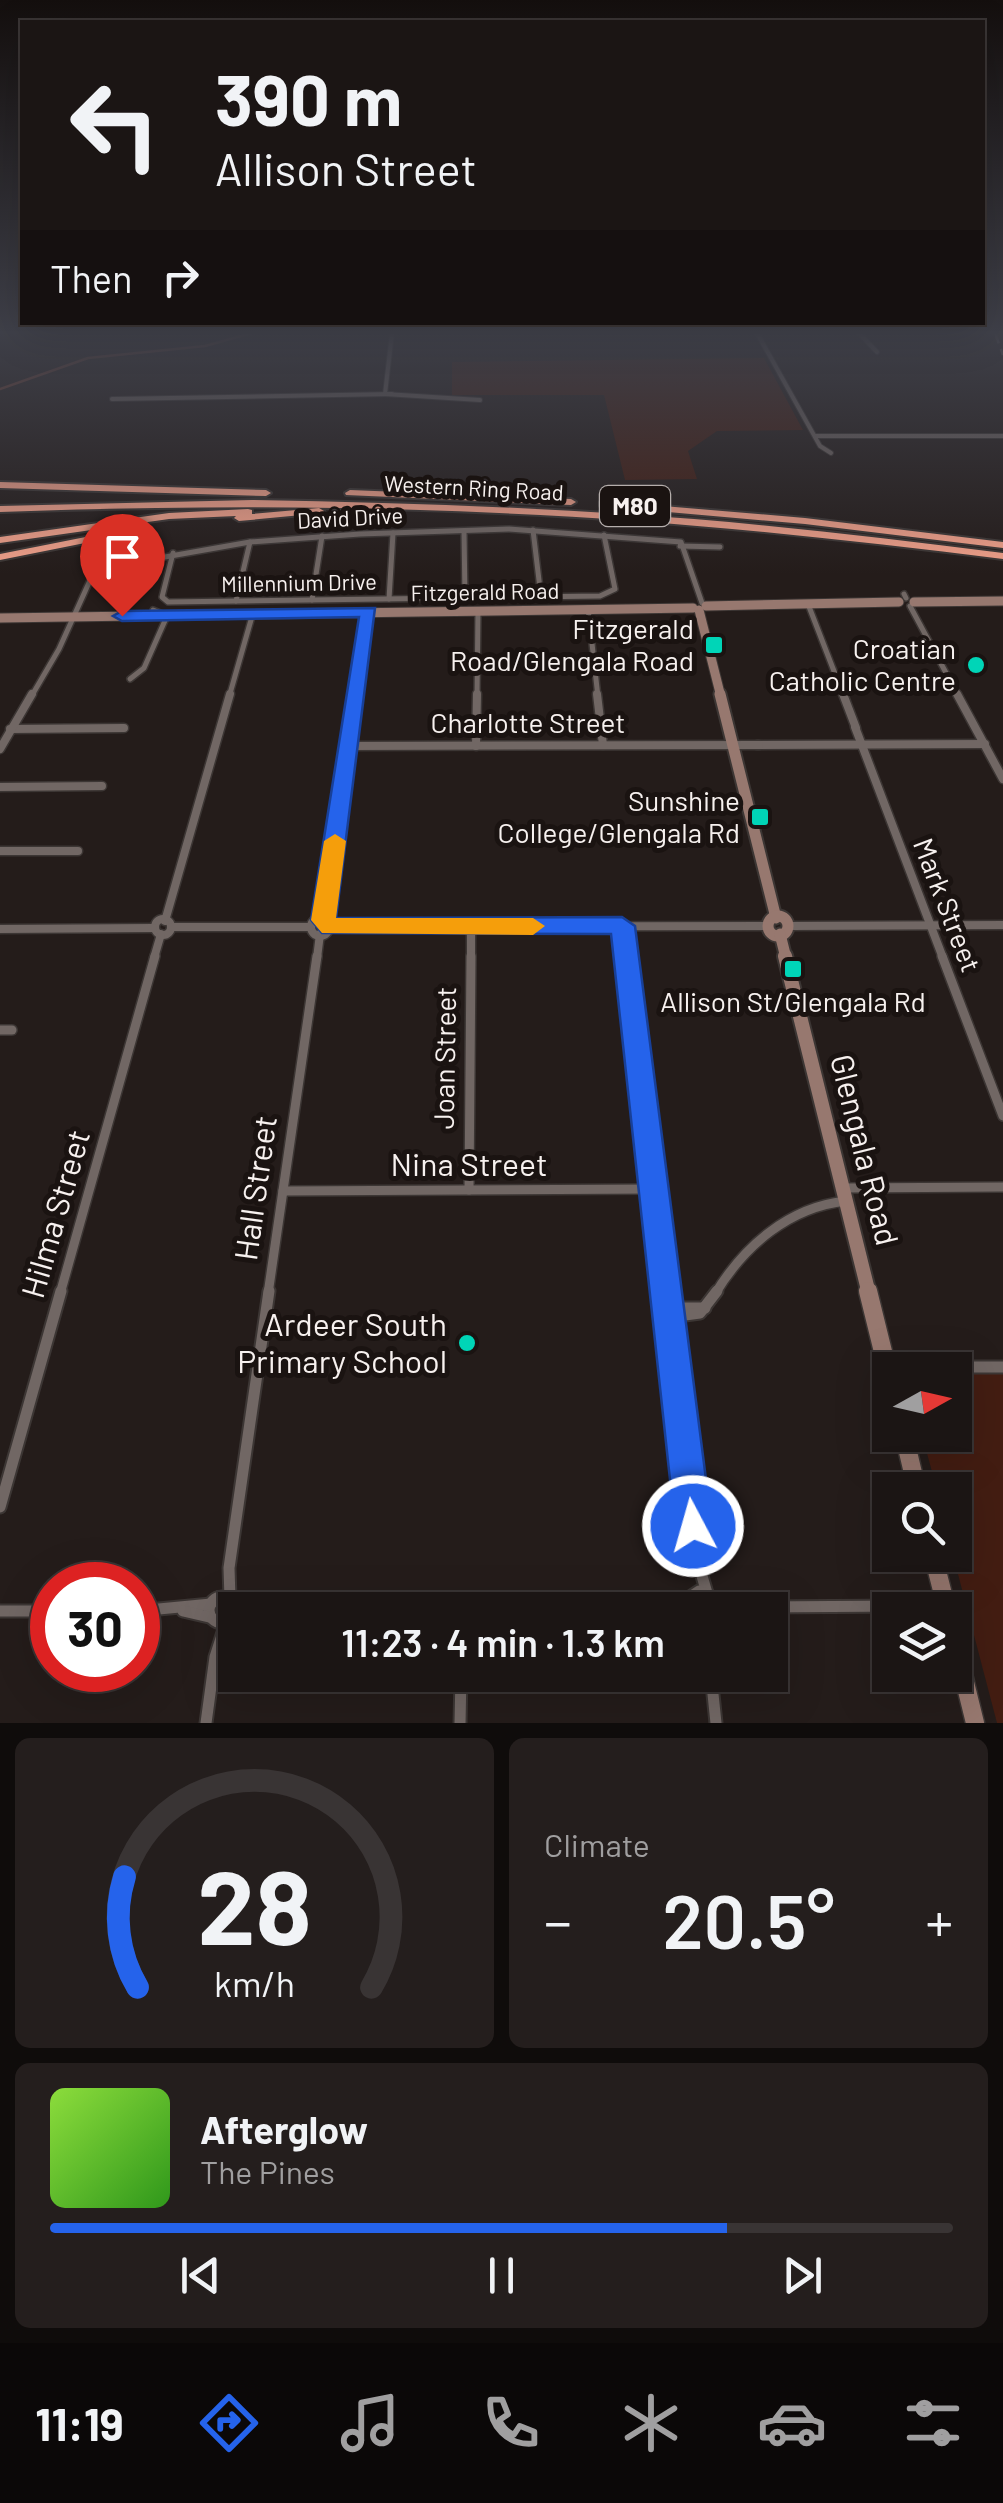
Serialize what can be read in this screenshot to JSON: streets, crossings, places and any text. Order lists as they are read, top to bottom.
{
  "streets": {
    "highway": ["Western Ring Road", "M80"],
    "street": [
      "David Drive",
      "Millennium Drive",
      "Fitzgerald Road",
      "Charlotte Street",
      "Mark Street",
      "Joan Street",
      "Glengala Road",
      "Nina Street",
      "Hall Street",
      "Hilma Street"
    ]
  },
  "crossings": [
    ["David Drive", "Millennium Drive"],
    ["David Drive", "Fitzgerald Road"],
    ["Fitzgerald Road", "Mark Street"],
    ["Fitzgerald Road", "Glengala Road"],
    ["Fitzgerald Road", "Hall Street"],
    ["Fitzgerald Road", "Hilma Street"],
    ["Charlotte Street", "Mark Street"],
    ["Charlotte Street", "Glengala Road"],
    ["Charlotte Street", "Hall Street"],
    ["Joan Street", "Nina Street"],
    ["Nina Street", "Hall Street"]
  ],
  "places": {
    "transit": ["Fitzgerald Road/Glengala Road", "Sunshine College/Glengala Rd", "Allison St/Glengala Rd"],
    "other": ["Croatian Catholic Centre", "Ardeer South Primary School"]
  },
  "north": "right",
  "page": {
    "turn": ["390 m", "Allison Street"],
    "then": "Then",
    "limit": "30",
    "trip": "11:23 · 4 min · 1.3 km",
    "tile": "Climate",
    "heat": ["−", "20.5°", "+"],
    "song": ["Afterglow", "The Pines"],
    "tabs": "11:19",
    "gauge": ["28", "km/h"]
  }
}
